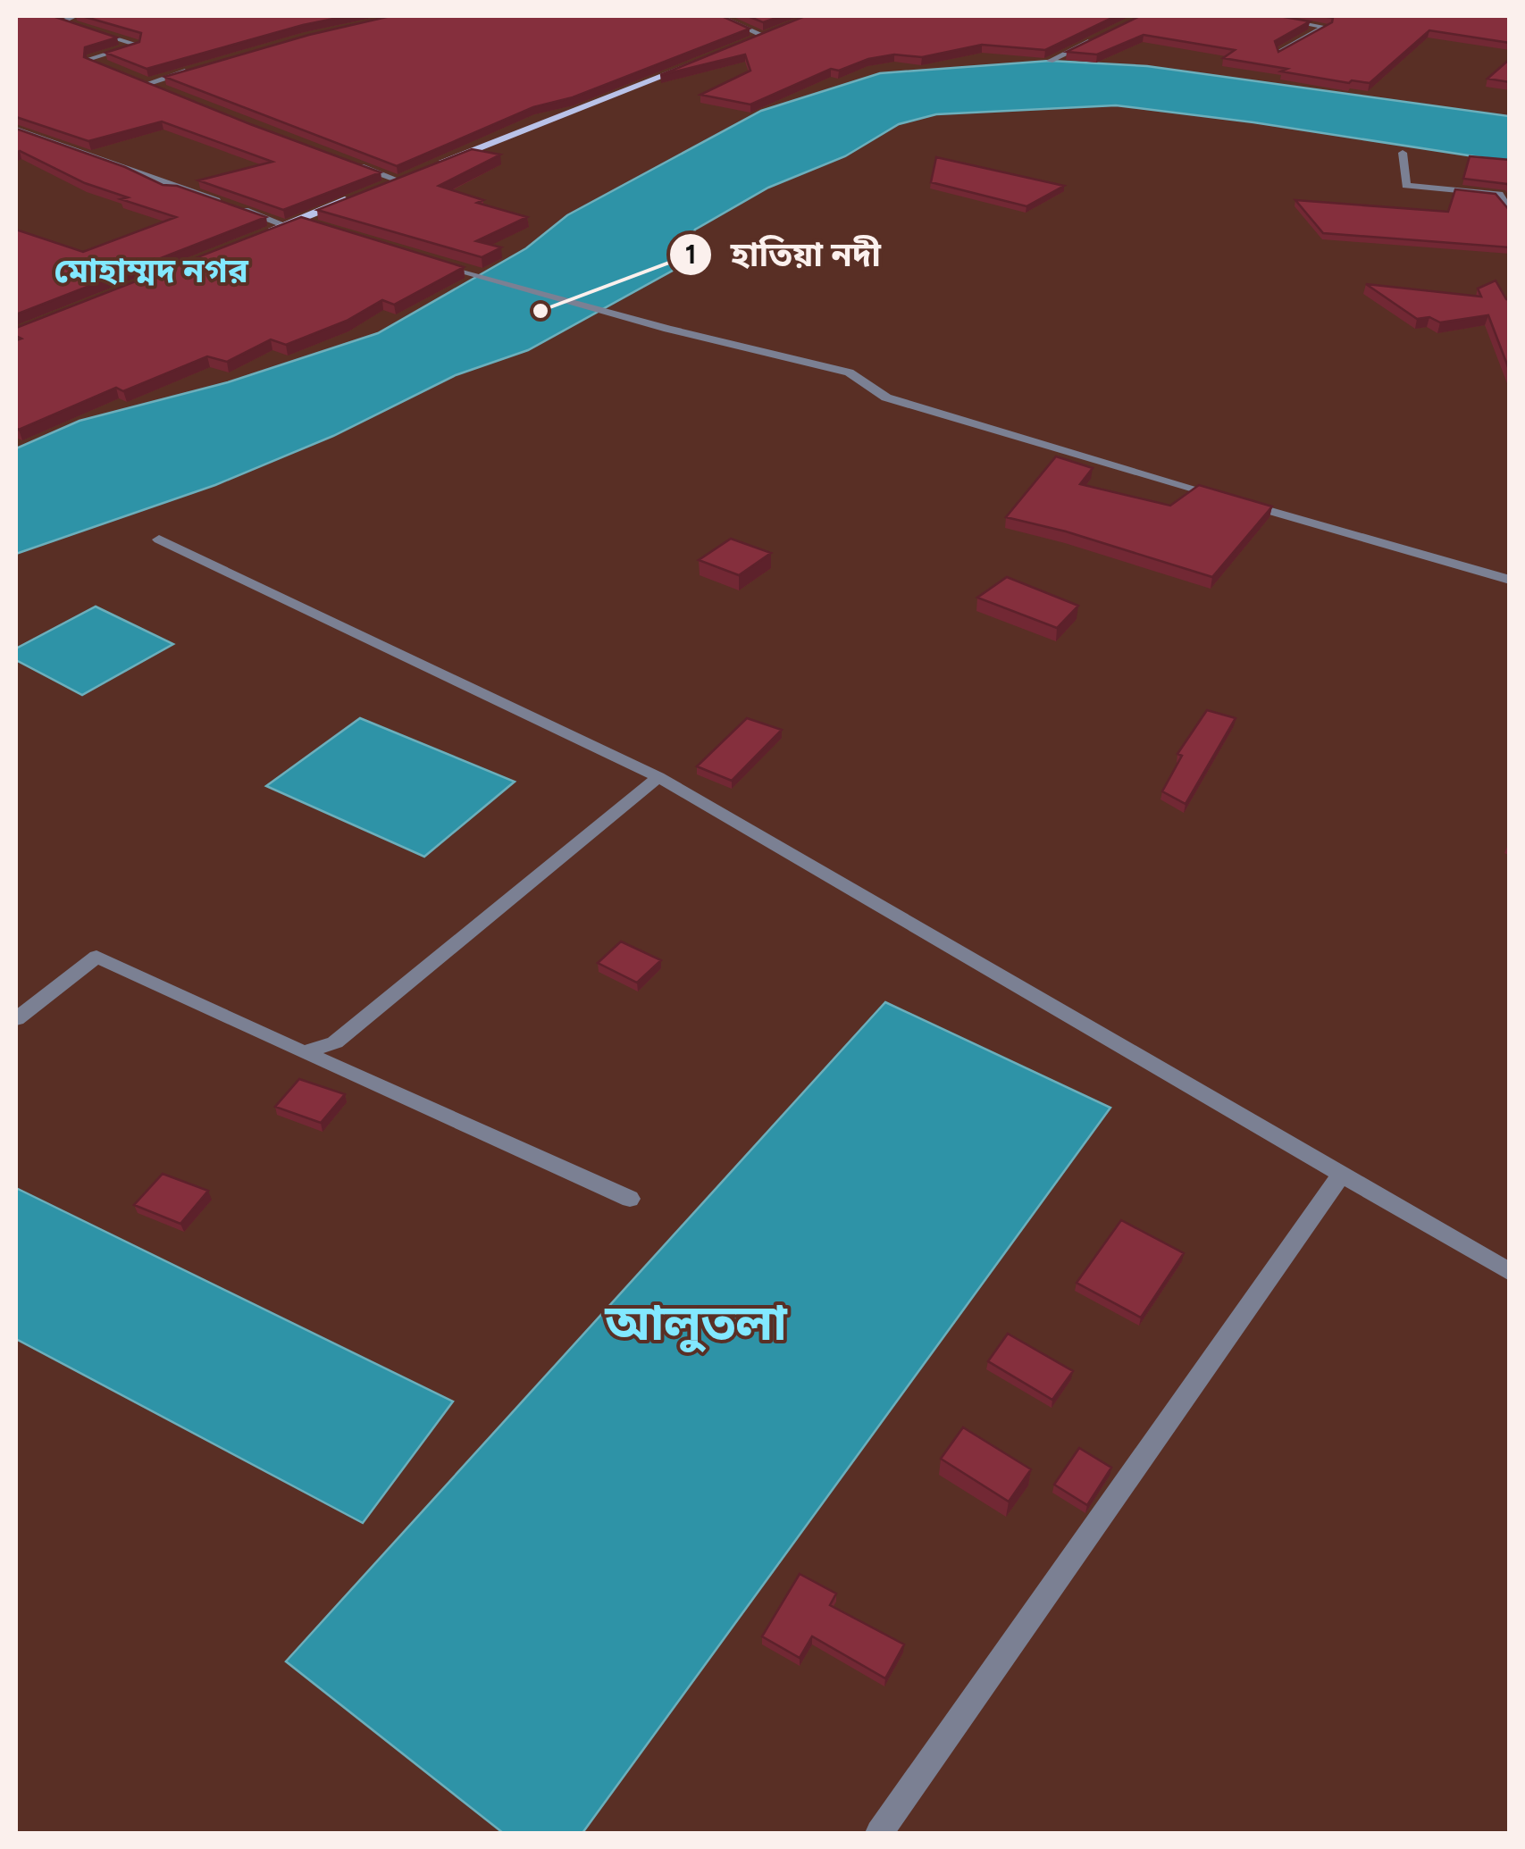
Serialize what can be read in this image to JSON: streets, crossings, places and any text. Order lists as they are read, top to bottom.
{
  "districts": ["মোহাম্মদ নগর", "আলুতলা"],
  "places": ["হাতিয়া নদী"]
}
